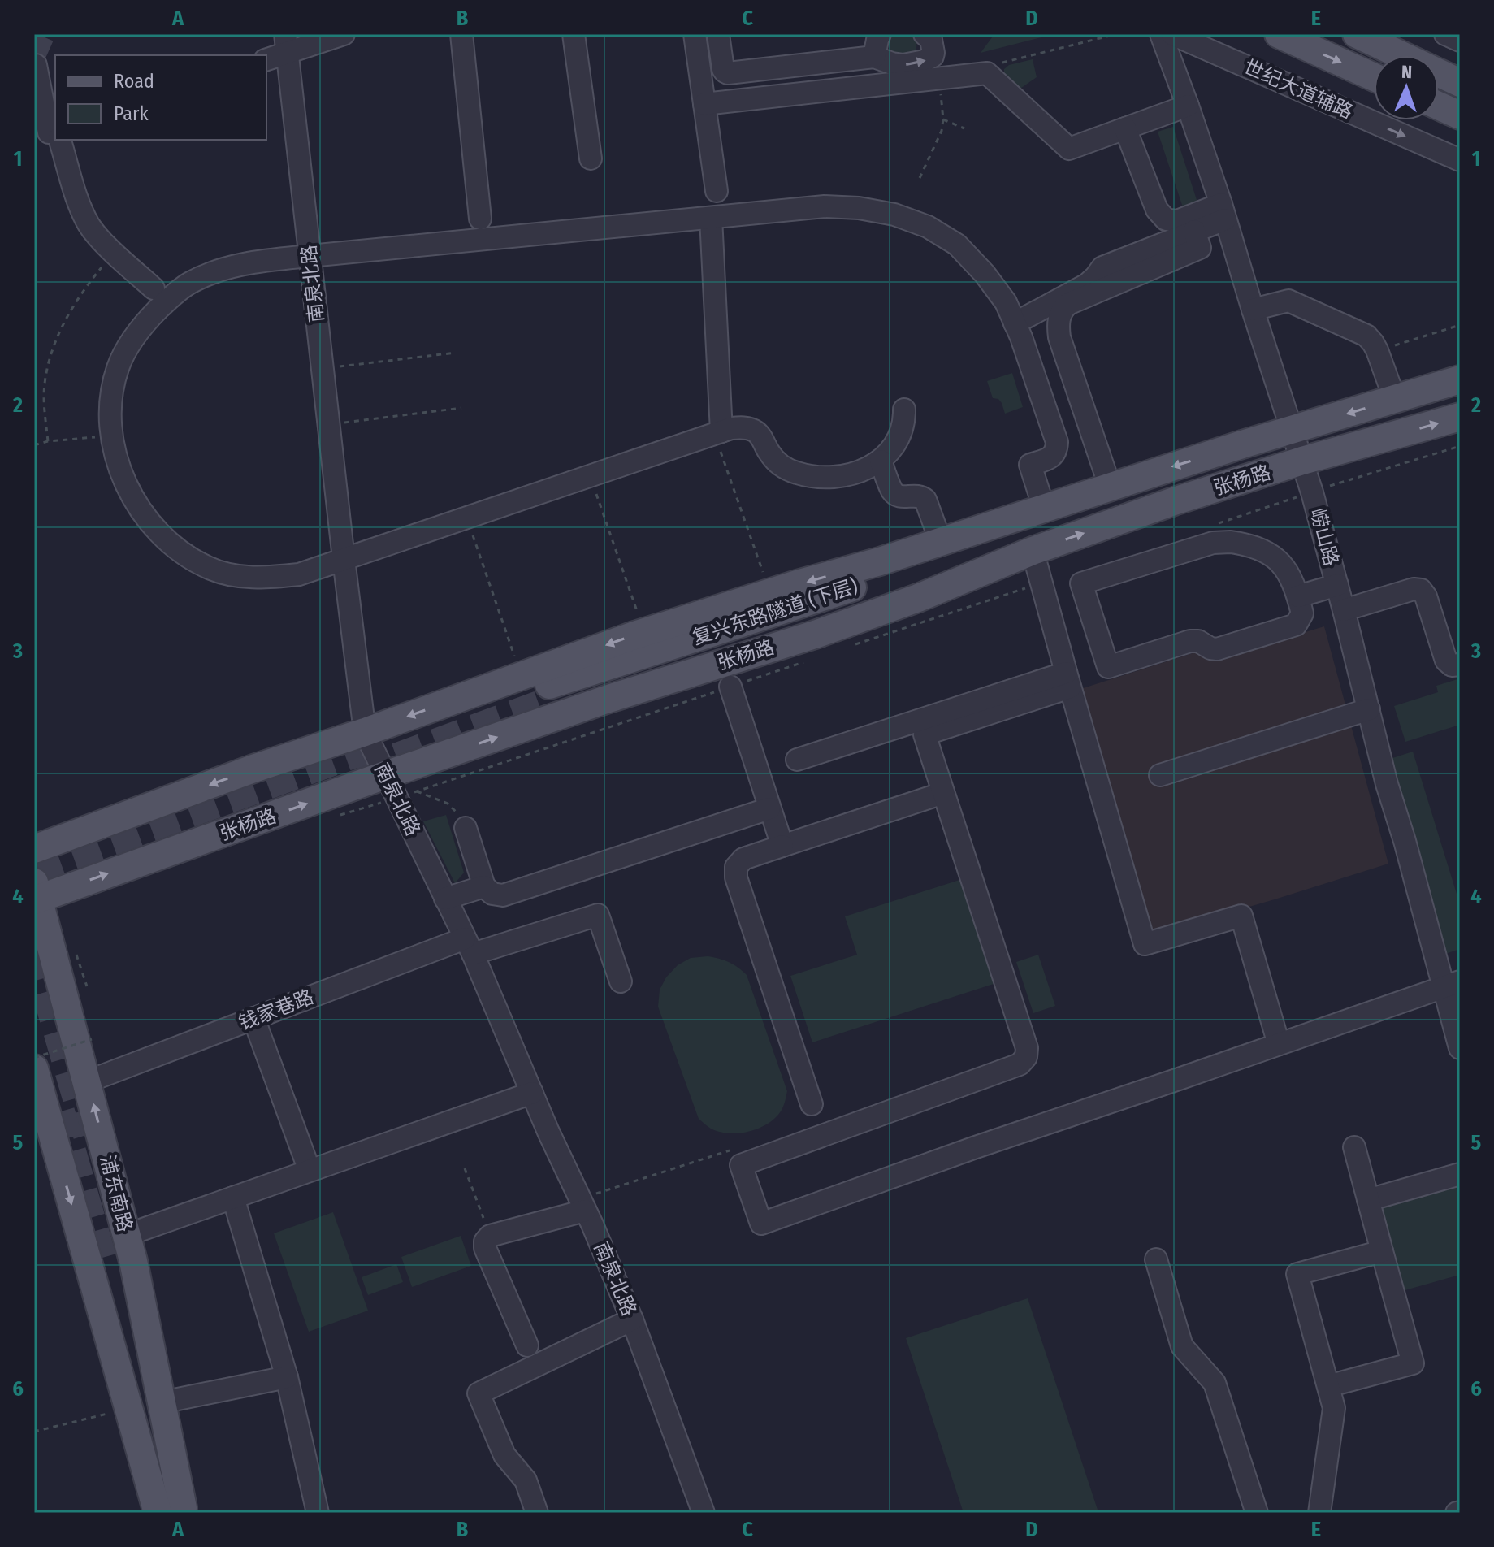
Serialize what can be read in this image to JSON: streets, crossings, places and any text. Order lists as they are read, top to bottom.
{
  "streets": {
    "main road": ["张杨路", "复兴东路隧道 (下层)", "浦东南路"],
    "street": [
      "世纪大道辅路",
      "南泉北路",
      "崂山路",
      "钱家巷路"
    ]
  },
  "crossings": [
    ["南泉北路", "张杨路"],
    ["南泉北路", "钱家巷路"],
    ["张杨路", "崂山路"],
    ["张杨路", "复兴东路隧道 (下层)"],
    ["张杨路", "浦东南路"],
    ["钱家巷路", "浦东南路"]
  ],
  "one_way": ["世纪大道辅路"],
  "legend": ["Road", "Park"],
  "north": "top",
  "grid": {
    "columns": [
      "A",
      "B",
      "C",
      "D",
      "E"
    ],
    "rows": [
      "1",
      "2",
      "3",
      "4",
      "5",
      "6"
    ]
  }
}
